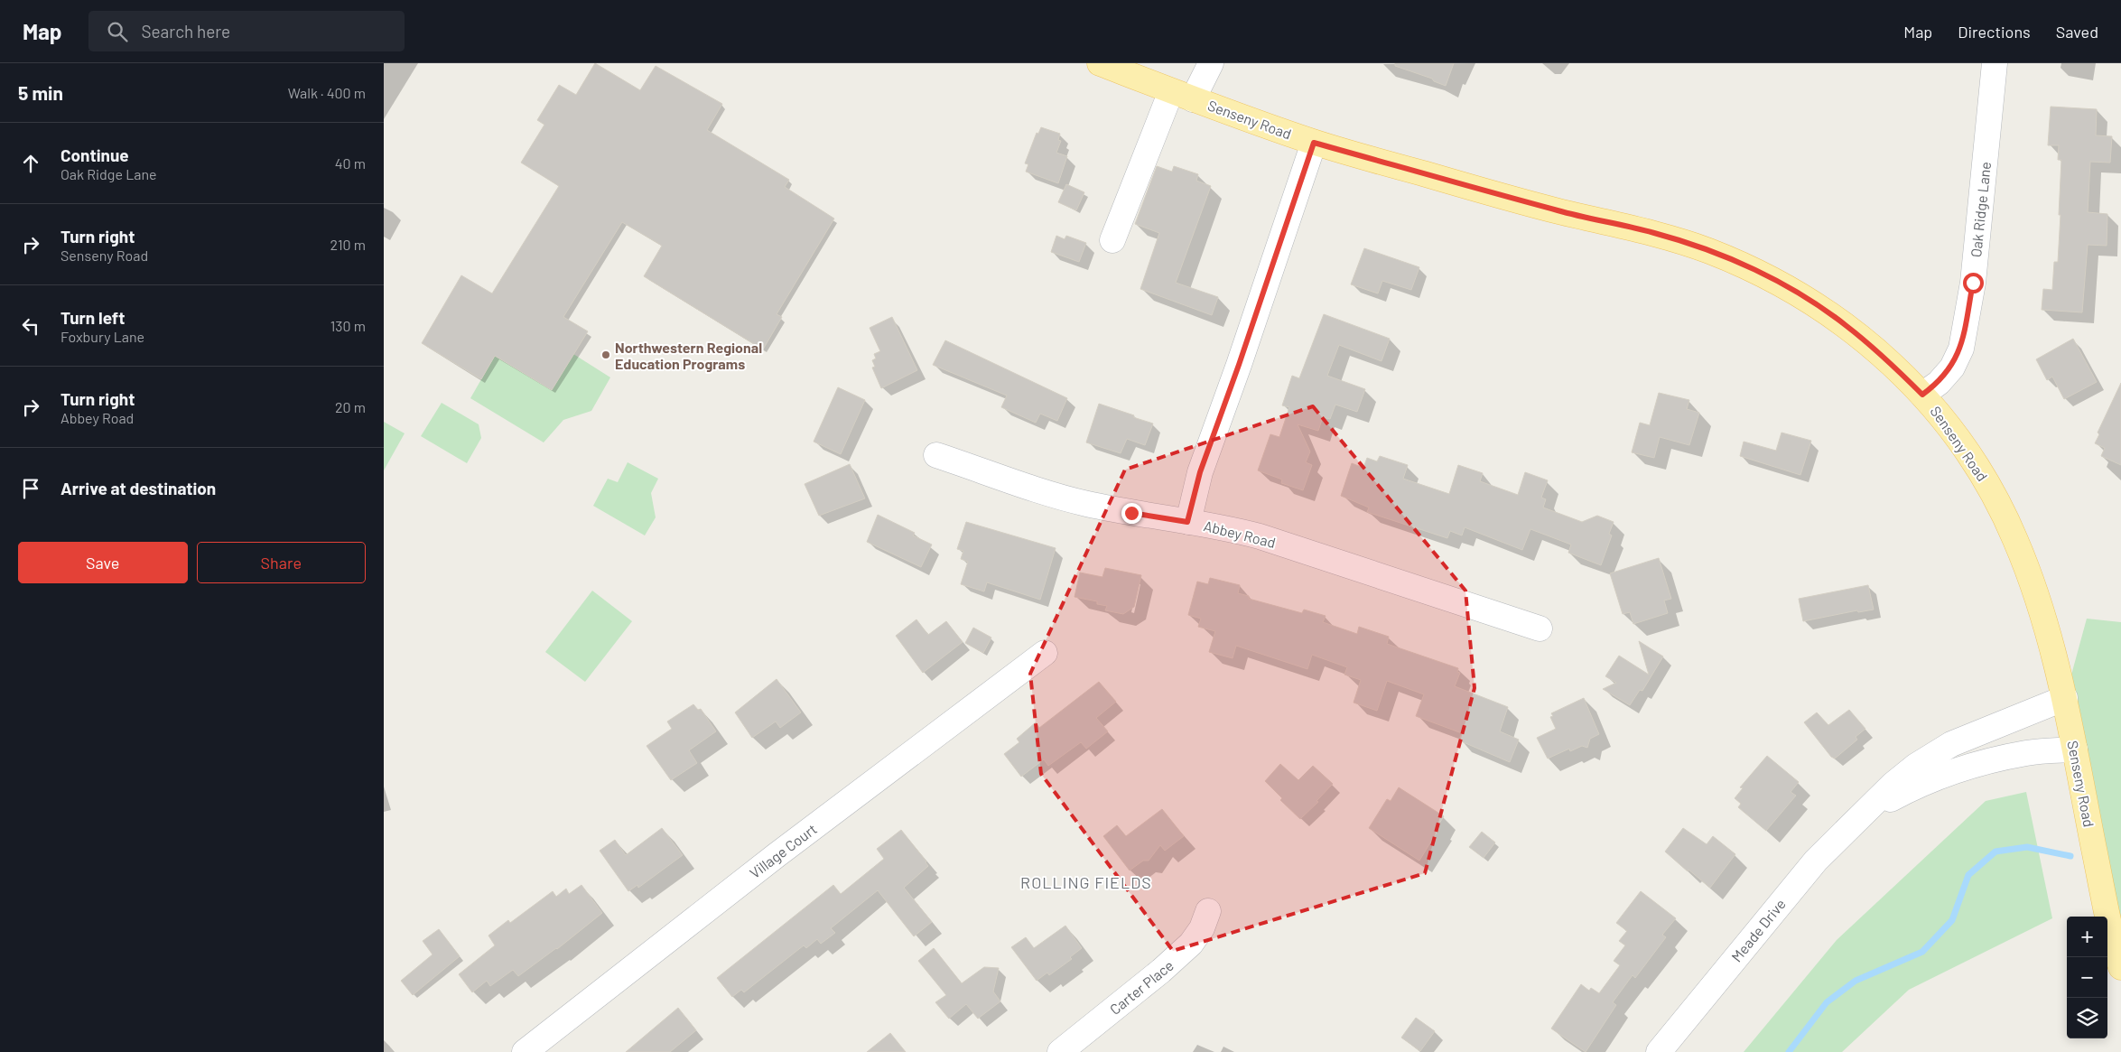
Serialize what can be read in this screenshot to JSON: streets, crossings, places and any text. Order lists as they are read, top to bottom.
{
  "streets": {
    "main road": ["Senseny Road"],
    "street": [
      "Oak Ridge Lane",
      "Abbey Road",
      "Village Court",
      "Meade Drive",
      "Carter Place"
    ]
  },
  "crossings": [
    ["Senseny Road", "Oak Ridge Lane"],
    ["Senseny Road", "Meade Drive"]
  ],
  "districts": ["ROLLING FIELDS"],
  "places": ["Northwestern Regional Education Programs"],
  "page": {
    "header": "Map",
    "search": "Search here",
    "nav": ["Map", "Directions", "Saved"],
    "heading": ["5 min", "Walk · 400 m"],
    "list": [
      ["Continue", "Oak Ridge Lane", "40 m"],
      ["Turn right", "Senseny Road", "210 m"],
      ["Turn left", "Foxbury Lane", "130 m"],
      ["Turn right", "Abbey Road", "20 m"],
      "Arrive at destination"
    ],
    "buttons": ["Save", "Share"],
    "map_buttons": ["+", "−"]
  }
}
